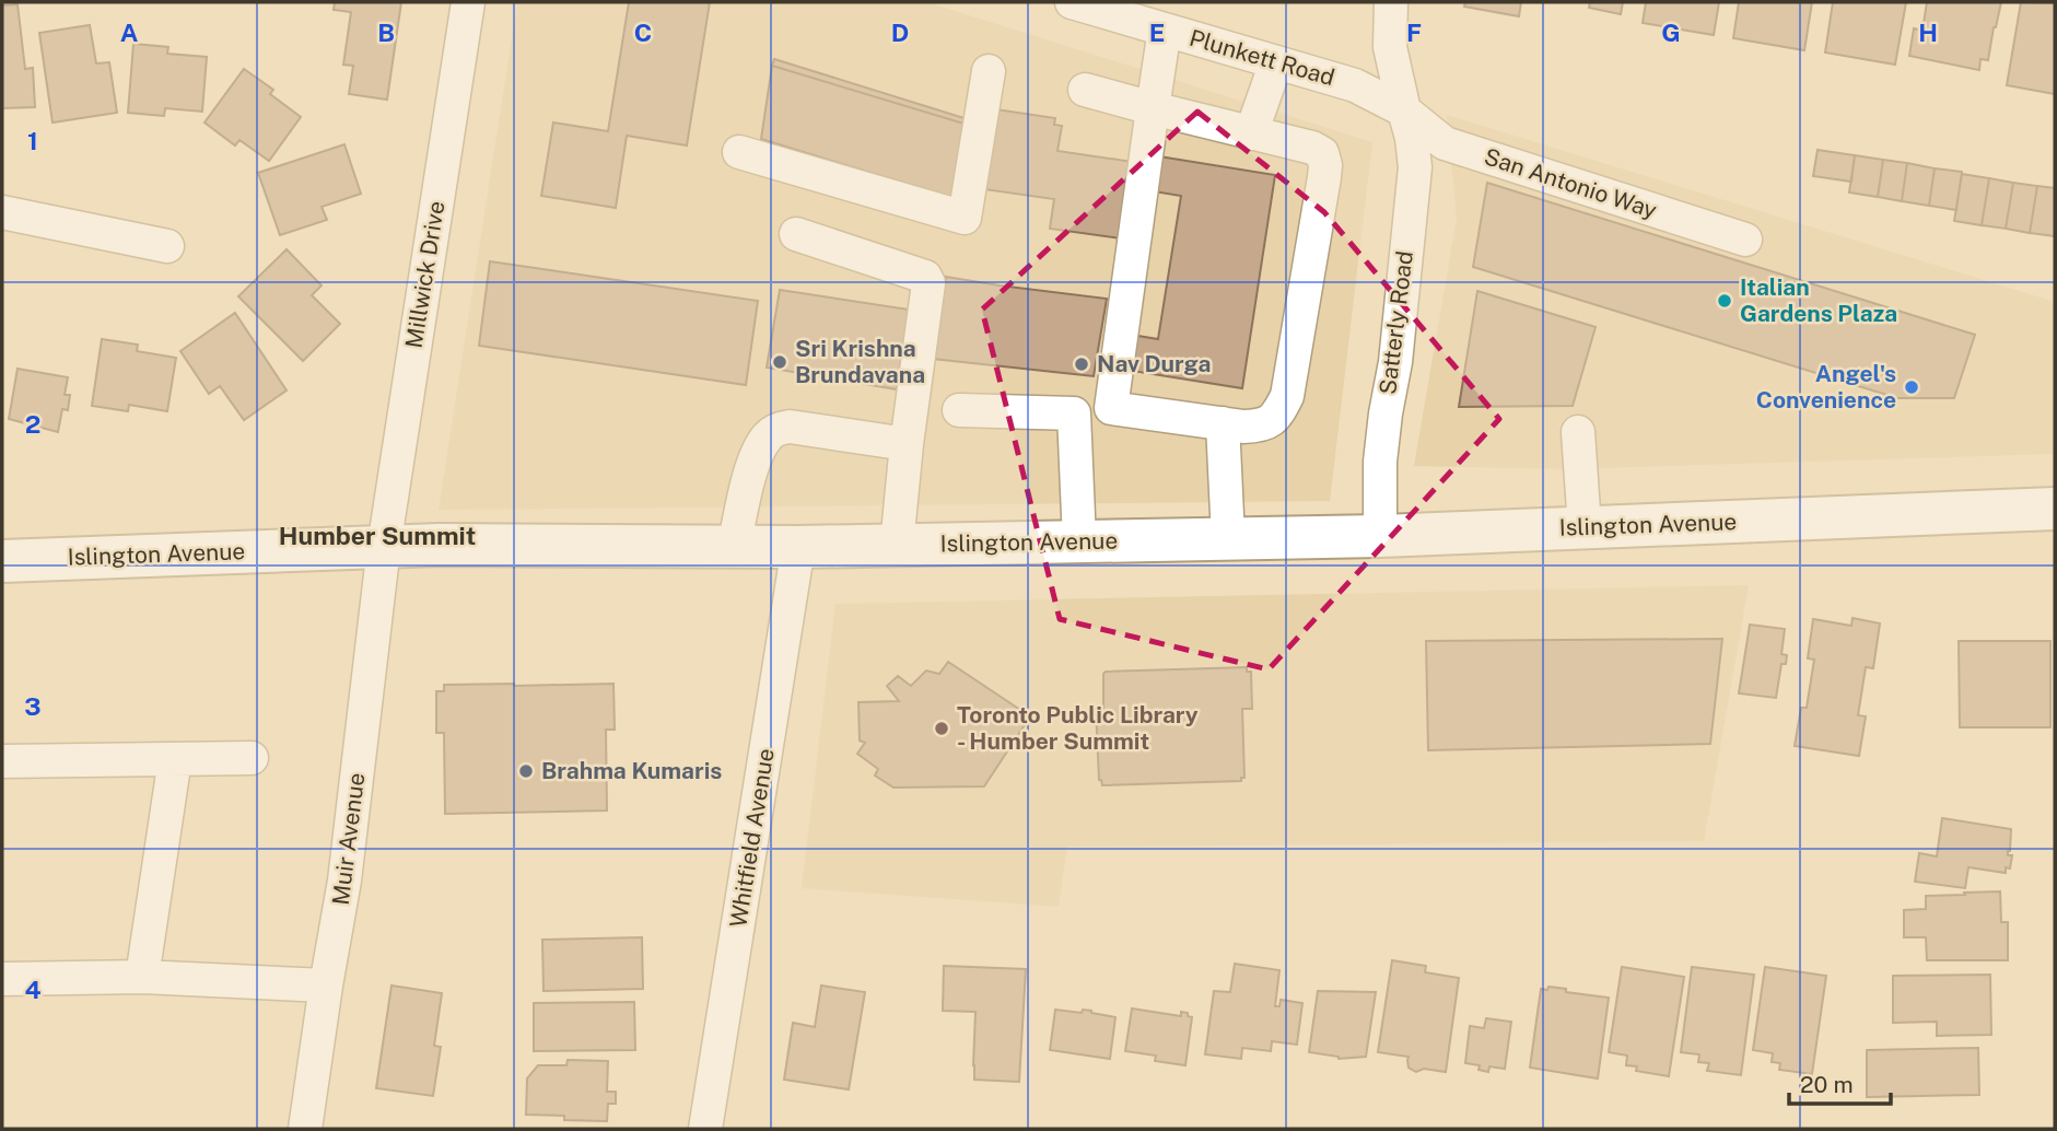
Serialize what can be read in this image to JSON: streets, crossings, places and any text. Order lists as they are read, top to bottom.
{
  "streets": {
    "main road": ["Islington Avenue"],
    "street": [
      "Plunkett Road",
      "San Antonio Way",
      "Millwick Drive",
      "Satterly Road",
      "Whitfield Avenue",
      "Muir Avenue"
    ]
  },
  "crossings": [
    ["Plunkett Road", "San Antonio Way"],
    ["Plunkett Road", "Satterly Road"],
    ["San Antonio Way", "Satterly Road"],
    ["Millwick Drive", "Islington Avenue"],
    ["Millwick Drive", "Muir Avenue"],
    ["Satterly Road", "Islington Avenue"],
    ["Islington Avenue", "Whitfield Avenue"],
    ["Islington Avenue", "Muir Avenue"]
  ],
  "districts": ["Humber Summit"],
  "places": [
    "Italian Gardens Plaza",
    "Sri Krishna Brundavana",
    "Nav Durga",
    "Angel's Convenience",
    "Toronto Public Library - Humber Summit",
    "Brahma Kumaris"
  ],
  "scale_bar": "20 m",
  "grid": {
    "columns": [
      "A",
      "B",
      "C",
      "D",
      "E",
      "F",
      "G",
      "H"
    ],
    "rows": [
      "1",
      "2",
      "3",
      "4"
    ]
  }
}
